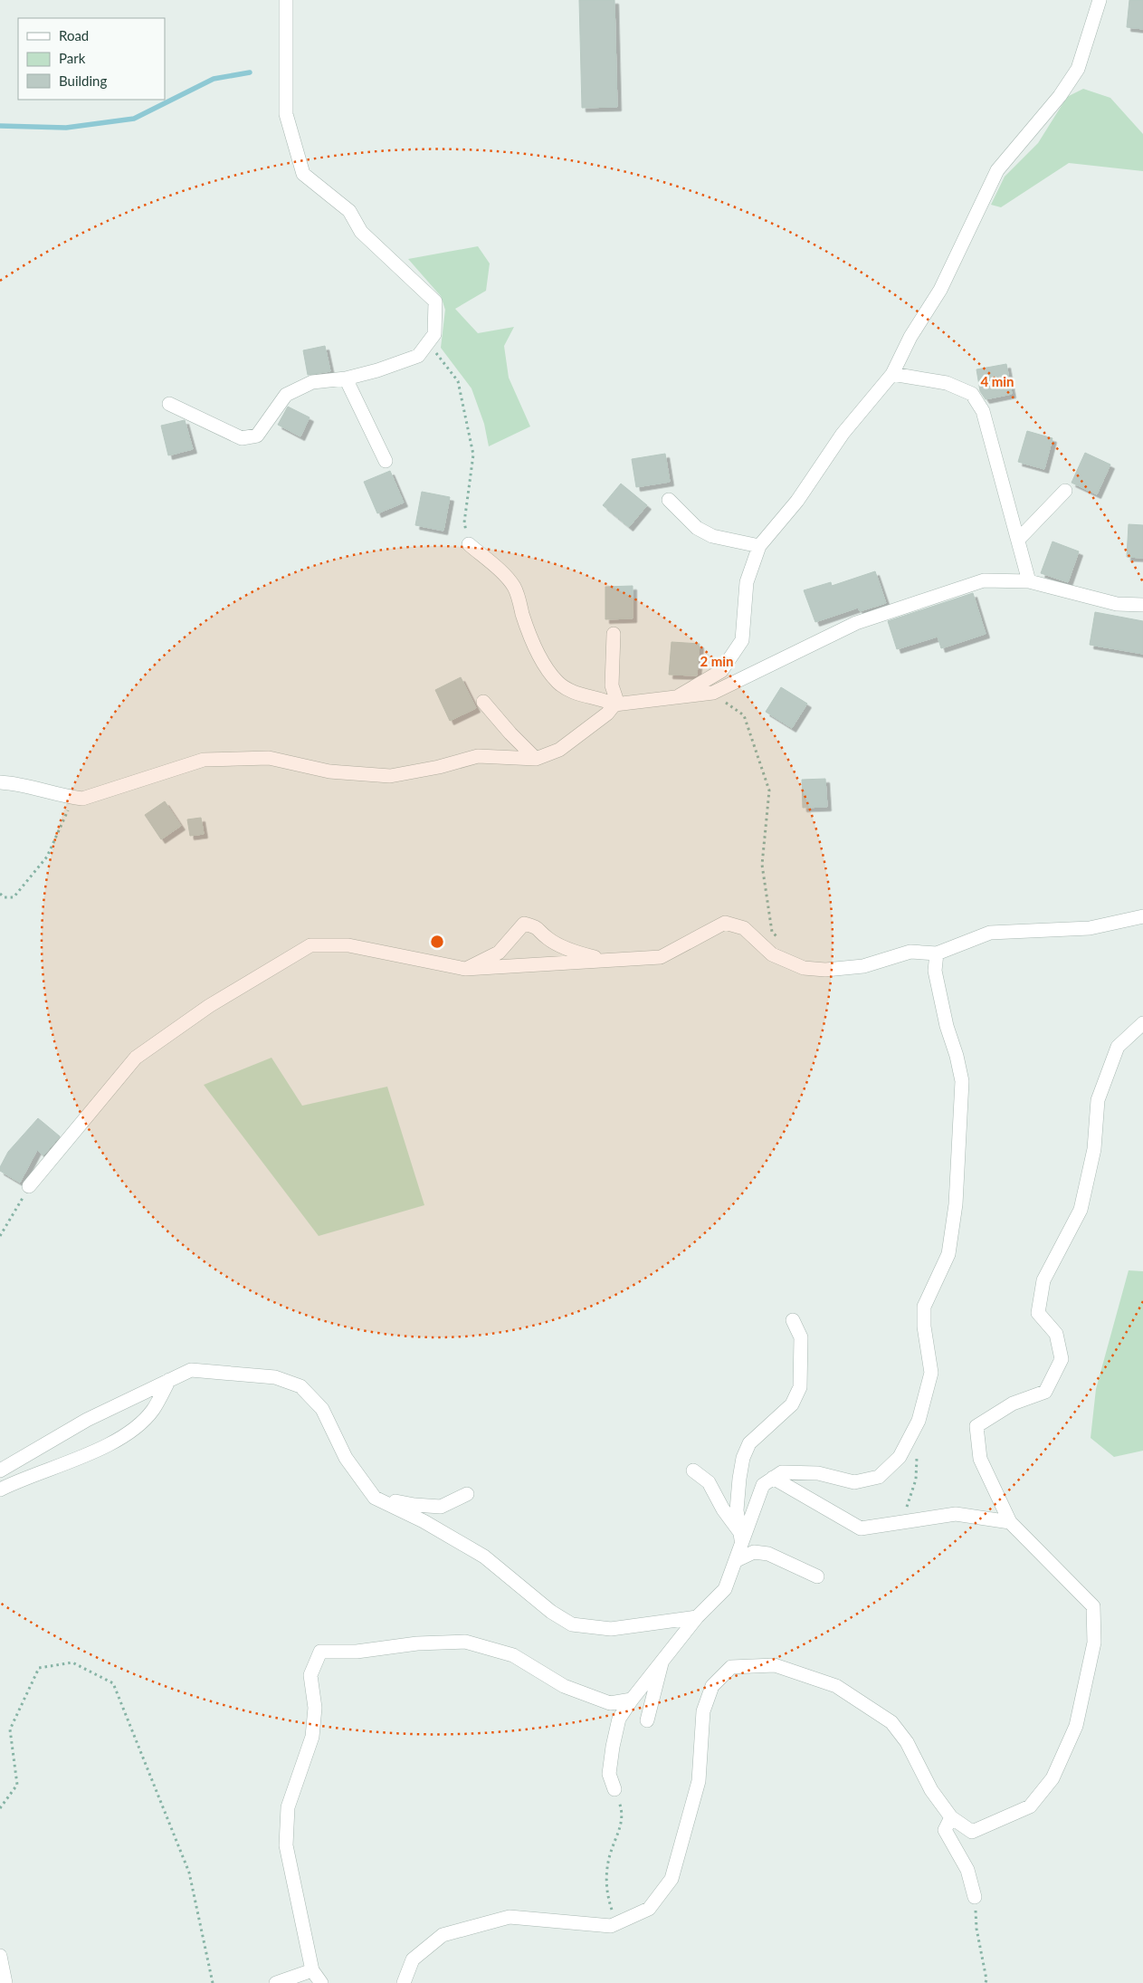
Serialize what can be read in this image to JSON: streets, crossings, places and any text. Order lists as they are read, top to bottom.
{
  "legend": ["Road", "Park", "Building"],
  "rings": ["4 min", "2 min"]
}
